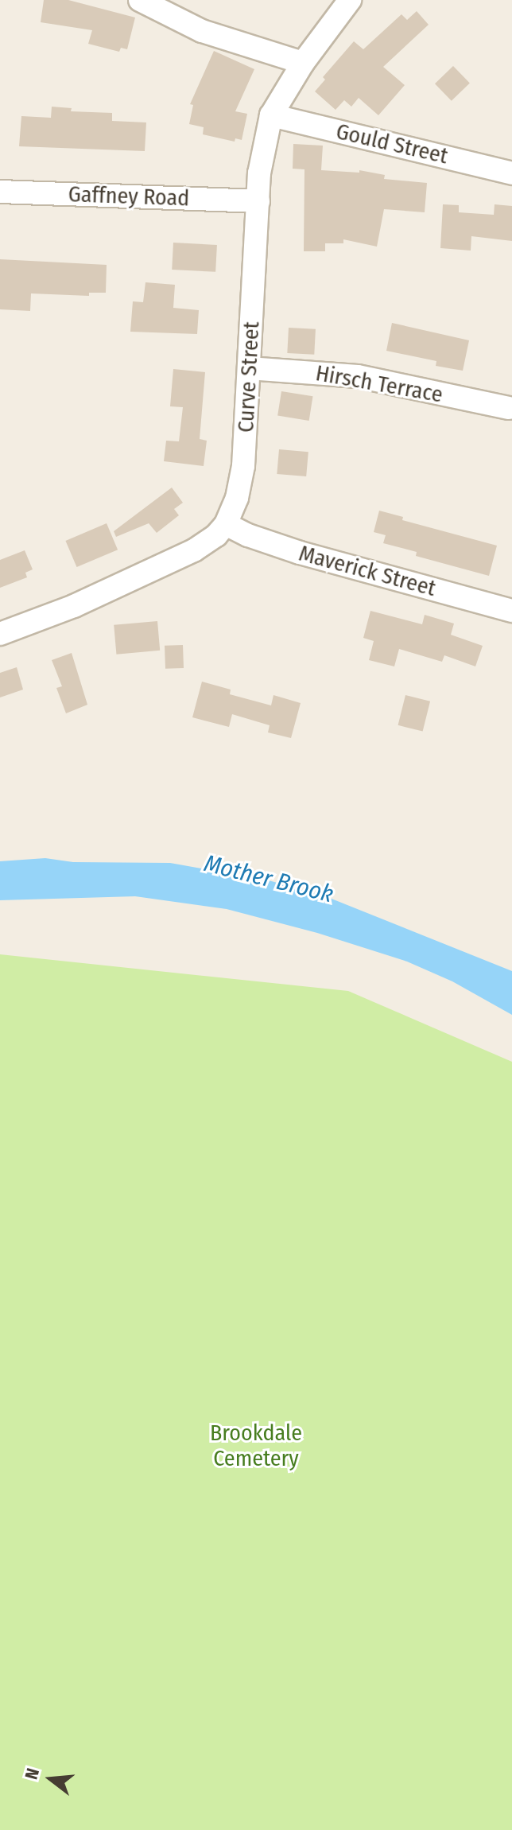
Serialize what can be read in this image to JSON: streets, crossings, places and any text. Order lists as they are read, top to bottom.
{
  "streets": {
    "street": [
      "Gould Street",
      "Gaffney Road",
      "Curve Street",
      "Hirsch Terrace",
      "Maverick Street"
    ]
  },
  "crossings": [
    ["Gould Street", "Curve Street"],
    ["Gaffney Road", "Curve Street"],
    ["Curve Street", "Hirsch Terrace"],
    ["Curve Street", "Maverick Street"]
  ],
  "water": ["Mother Brook"],
  "parks": ["Brookdale Cemetery"],
  "north": "left"
}
